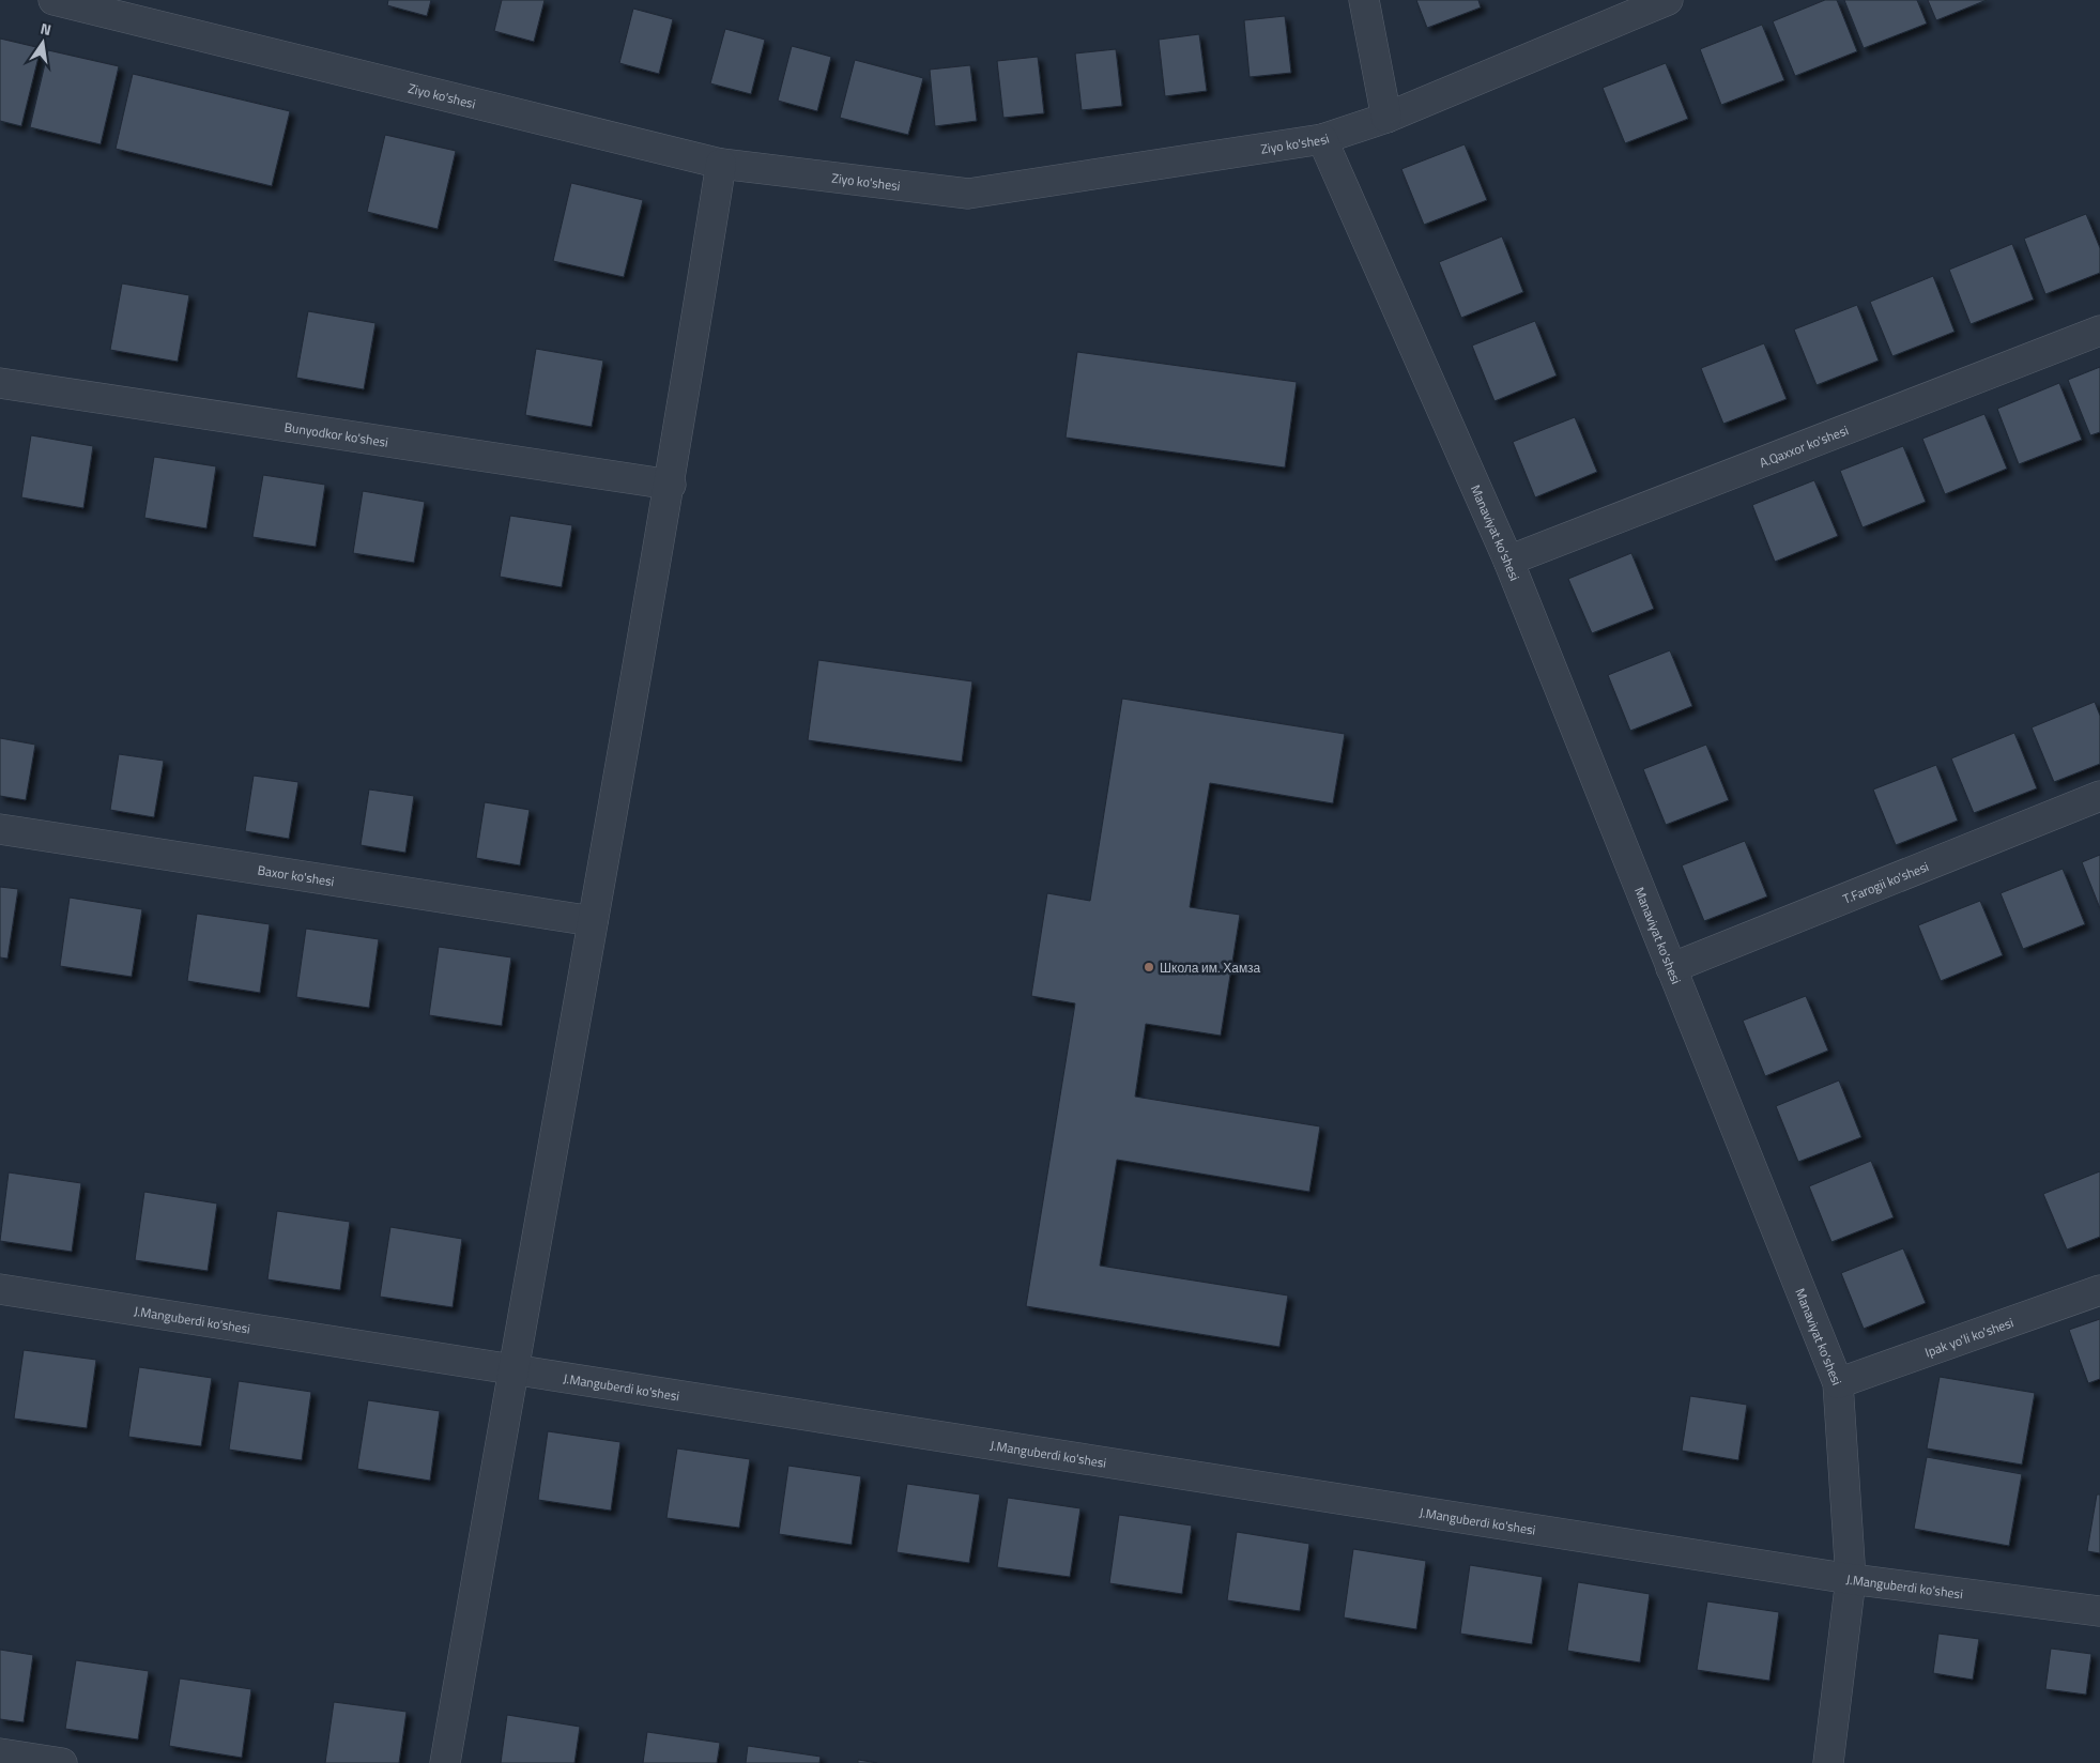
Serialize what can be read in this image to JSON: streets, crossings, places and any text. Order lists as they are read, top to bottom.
{
  "streets": {
    "street": [
      "Ziyo ko'shesi",
      "Bunyodkor ko'shesi",
      "A.Qaxxor ko'shesi",
      "Manaviyat ko'shesi",
      "Baxor ko'shesi",
      "T.Farogii ko'shesi",
      "J.Manguberdi ko'shesi",
      "Ipak yo'li ko'shesi"
    ]
  },
  "crossings": [
    ["Ziyo ko'shesi", "Manaviyat ko'shesi"],
    ["A.Qaxxor ko'shesi", "Manaviyat ko'shesi"],
    ["Manaviyat ko'shesi", "T.Farogii ko'shesi"],
    ["Manaviyat ko'shesi", "J.Manguberdi ko'shesi"],
    ["Manaviyat ko'shesi", "Ipak yo'li ko'shesi"]
  ],
  "places": ["Школа им. Хамза"],
  "north": "top"
}
